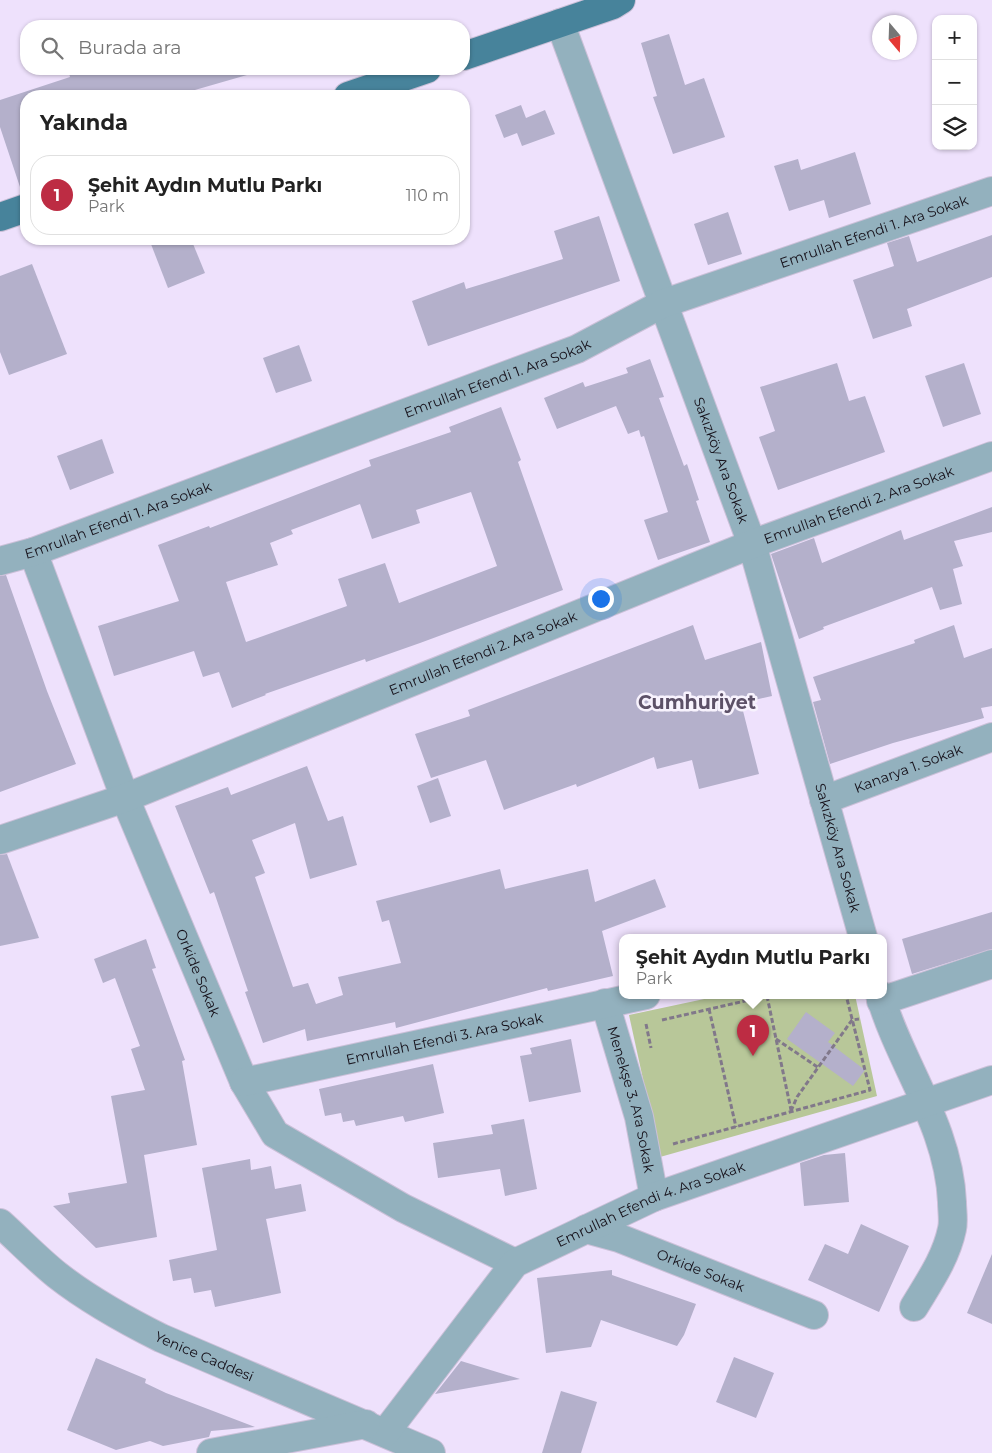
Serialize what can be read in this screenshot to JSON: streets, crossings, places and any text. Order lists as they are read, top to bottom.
{
  "streets": {
    "street": [
      "Emrullah Efendi 1. Ara Sokak",
      "Sakızköy Ara Sokak",
      "Emrullah Efendi 2. Ara Sokak",
      "Kanarya 1. Sokak",
      "Orkide Sokak",
      "Emrullah Efendi 3. Ara Sokak",
      "Menekşe 3. Ara Sokak",
      "Emrullah Efendi 4. Ara Sokak",
      "Yenice Caddesi"
    ]
  },
  "crossings": [
    ["Emrullah Efendi 1. Ara Sokak", "Sakızköy Ara Sokak"],
    ["Emrullah Efendi 1. Ara Sokak", "Orkide Sokak"],
    ["Sakızköy Ara Sokak", "Emrullah Efendi 2. Ara Sokak"],
    ["Sakızköy Ara Sokak", "Kanarya 1. Sokak"],
    ["Emrullah Efendi 2. Ara Sokak", "Orkide Sokak"],
    ["Orkide Sokak", "Emrullah Efendi 3. Ara Sokak"],
    ["Orkide Sokak", "Emrullah Efendi 4. Ara Sokak"],
    ["Emrullah Efendi 3. Ara Sokak", "Menekşe 3. Ara Sokak"],
    ["Menekşe 3. Ara Sokak", "Emrullah Efendi 4. Ara Sokak"],
    ["Emrullah Efendi 4. Ara Sokak", "Yenice Caddesi"]
  ],
  "districts": ["Cumhuriyet"],
  "north": "bottom",
  "page": {
    "map_buttons": ["+", "−"],
    "search": "Burada ara",
    "heading": "Yakında",
    "list": [
      {
        "mark": "1",
        "name": "Şehit Aydın Mutlu Parkı",
        "note": "Park",
        "value": "110 m"
      }
    ],
    "popup": ["Şehit Aydın Mutlu Parkı", "Park"],
    "pins": "1"
  }
}
